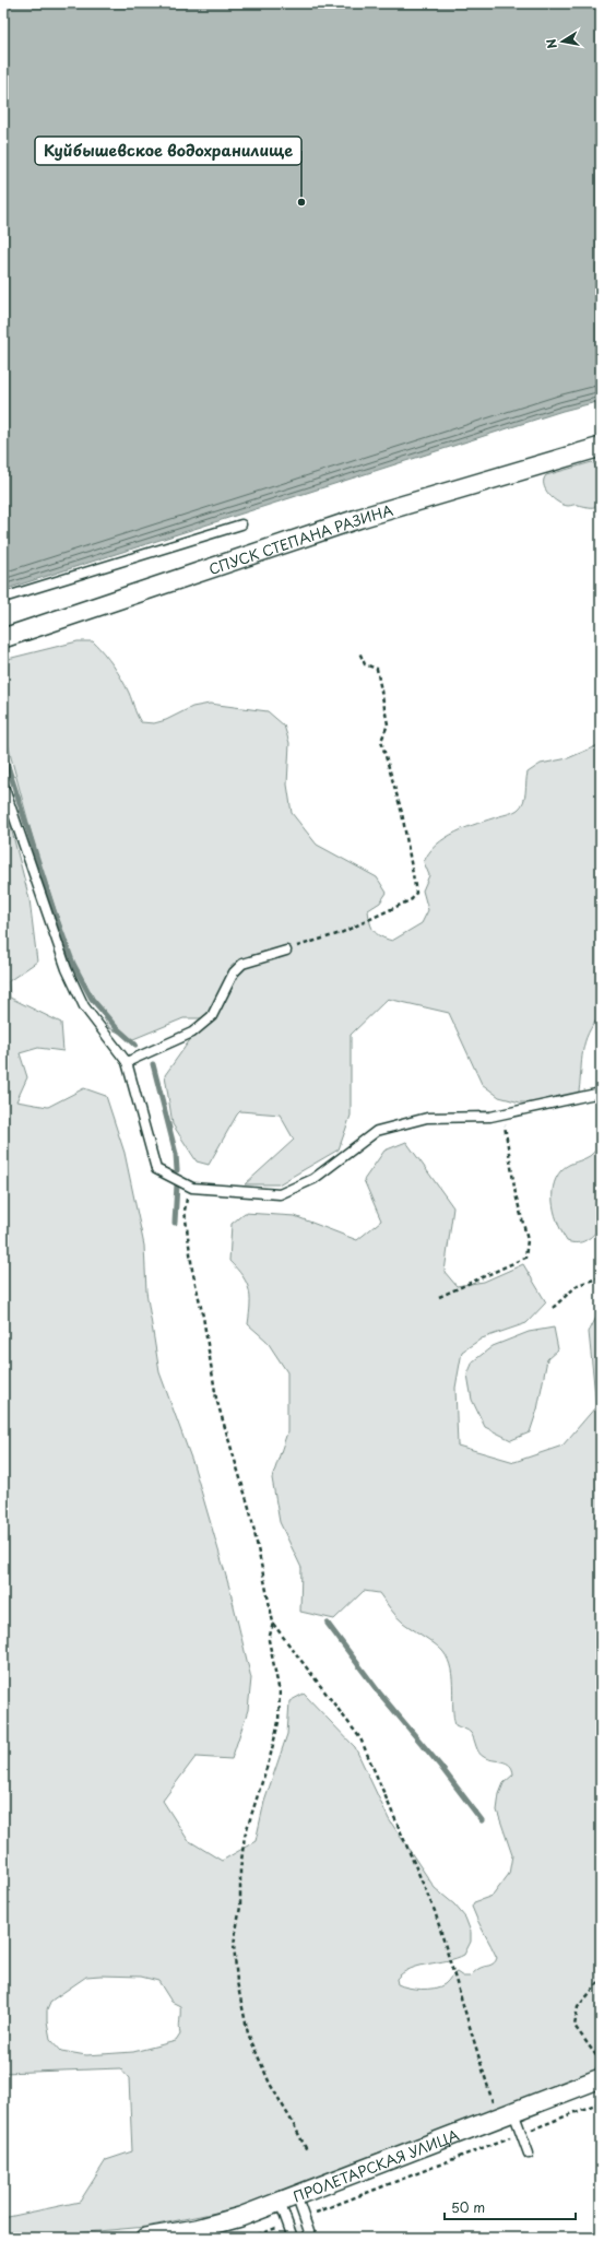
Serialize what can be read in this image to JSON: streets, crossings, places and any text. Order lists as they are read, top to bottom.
{
  "streets": {
    "street": ["СПУСК СТЕПАНА РАЗИНА", "ПРОЛЕТАРСКАЯ УЛИЦА"]
  },
  "places": ["Куйбышевское водохранилище"],
  "scale_bar": "50 m",
  "north": "left"
}
